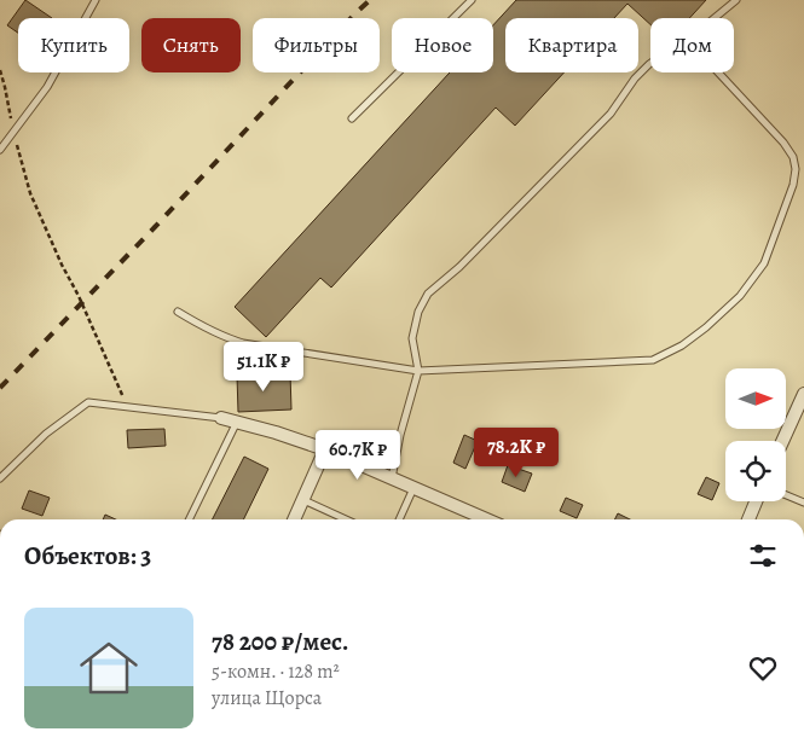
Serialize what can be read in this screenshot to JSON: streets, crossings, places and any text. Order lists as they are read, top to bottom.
{
  "north": "right",
  "page": {
    "chip": [
      "Купить",
      "Снять",
      "Фильтры",
      "Новое",
      "Квартира",
      "Дом"
    ],
    "price": ["51.1K ₽", "78.2K ₽", "60.7K ₽"],
    "heading": "Объектов: 3",
    "list": [
      {
        "name": "78 200 ₽/мес.",
        "note": "5-комн. · 128 m² · улица Щорса"
      }
    ]
  }
}
